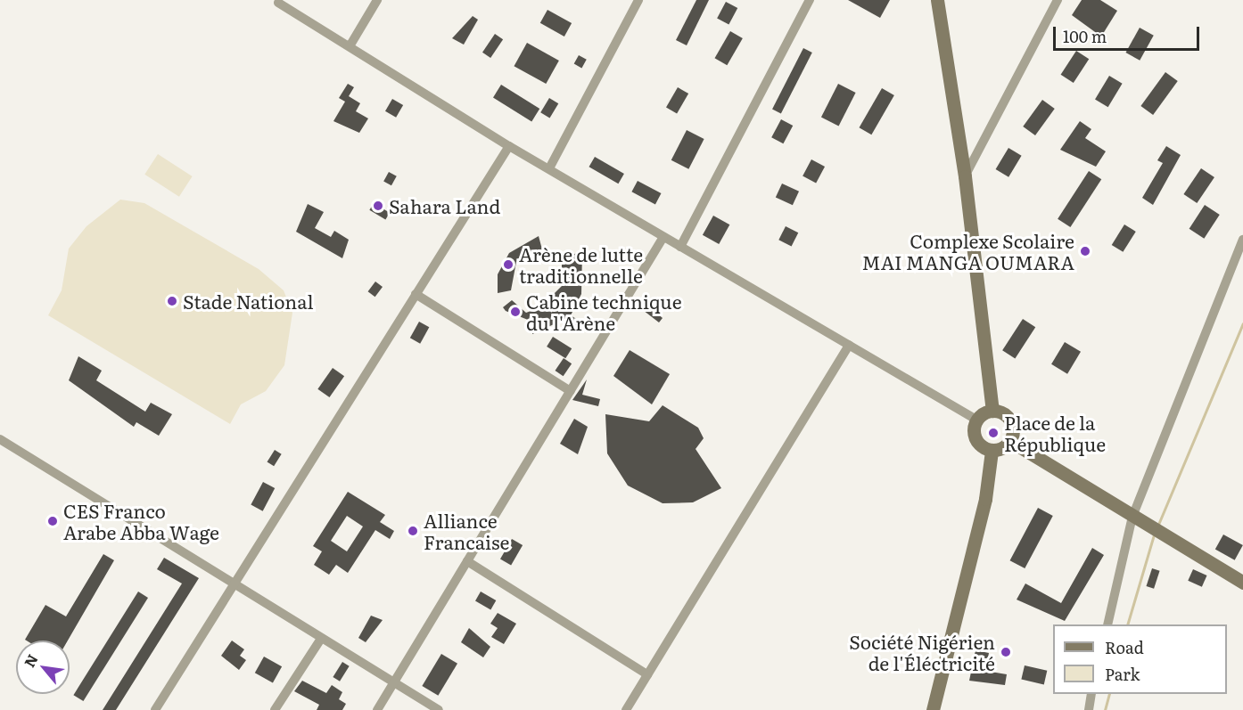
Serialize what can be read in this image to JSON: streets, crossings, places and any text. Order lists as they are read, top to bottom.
{
  "places": [
    "Sahara Land",
    "Complexe Scolaire MAI MANGA OUMARA",
    "Arène de lutte traditionnelle",
    "Stade National",
    "Cabine technique du l'Arène",
    "Place de la République",
    "CES Franco Arabe Abba Wage",
    "Alliance Francaise",
    "Société Nigérien de l'Éléctricité"
  ],
  "legend": ["Road", "Park"],
  "scale_bar": "100 m",
  "north": "top left"
}
